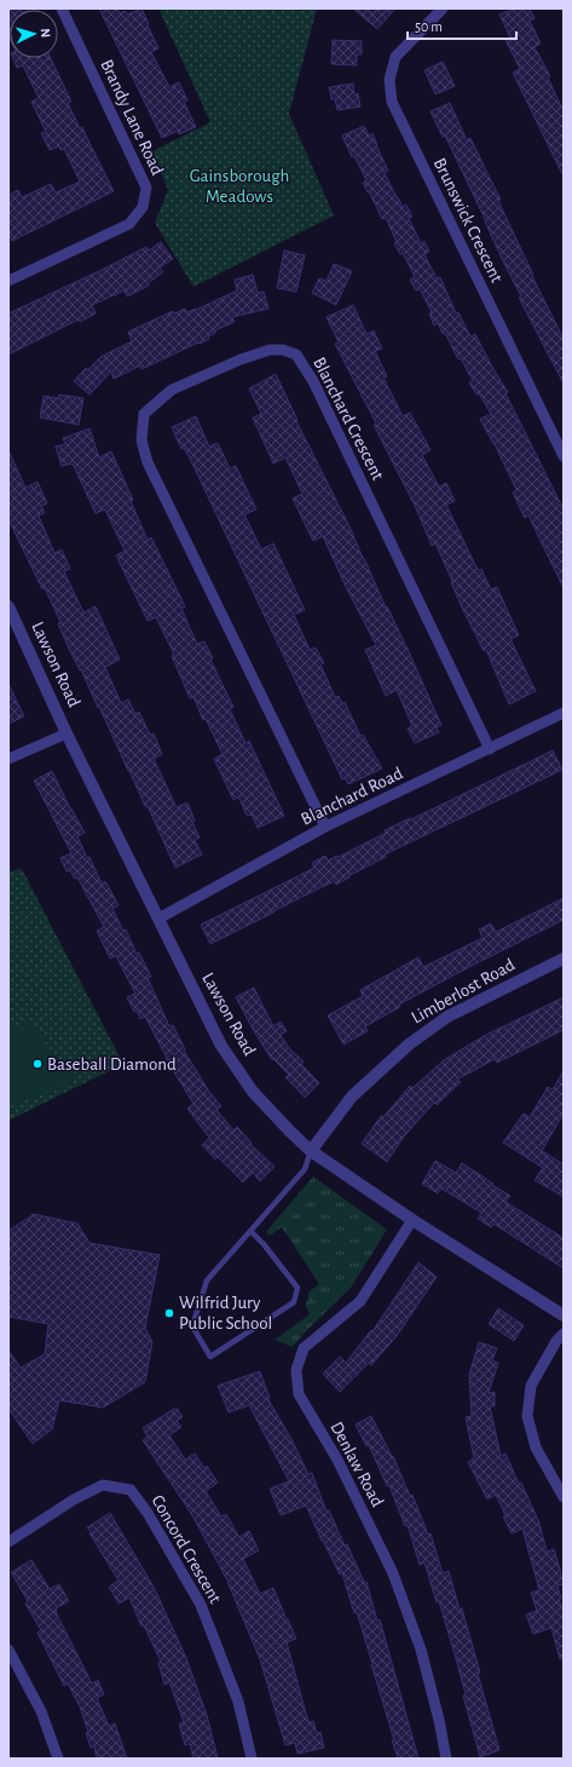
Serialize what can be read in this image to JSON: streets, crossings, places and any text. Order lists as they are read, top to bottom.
{
  "streets": {
    "street": [
      "Brandy Lane Road",
      "Brunswick Crescent",
      "Blanchard Crescent",
      "Lawson Road",
      "Blanchard Road",
      "Limberlost Road",
      "Denlaw Road",
      "Concord Crescent"
    ]
  },
  "crossings": [
    ["Blanchard Crescent", "Blanchard Road"],
    ["Lawson Road", "Blanchard Road"],
    ["Lawson Road", "Limberlost Road"],
    ["Lawson Road", "Denlaw Road"]
  ],
  "parks": ["Gainsborough Meadows"],
  "places": ["Baseball Diamond", "Wilfrid Jury Public School"],
  "scale_bar": "50 m",
  "north": "right"
}
